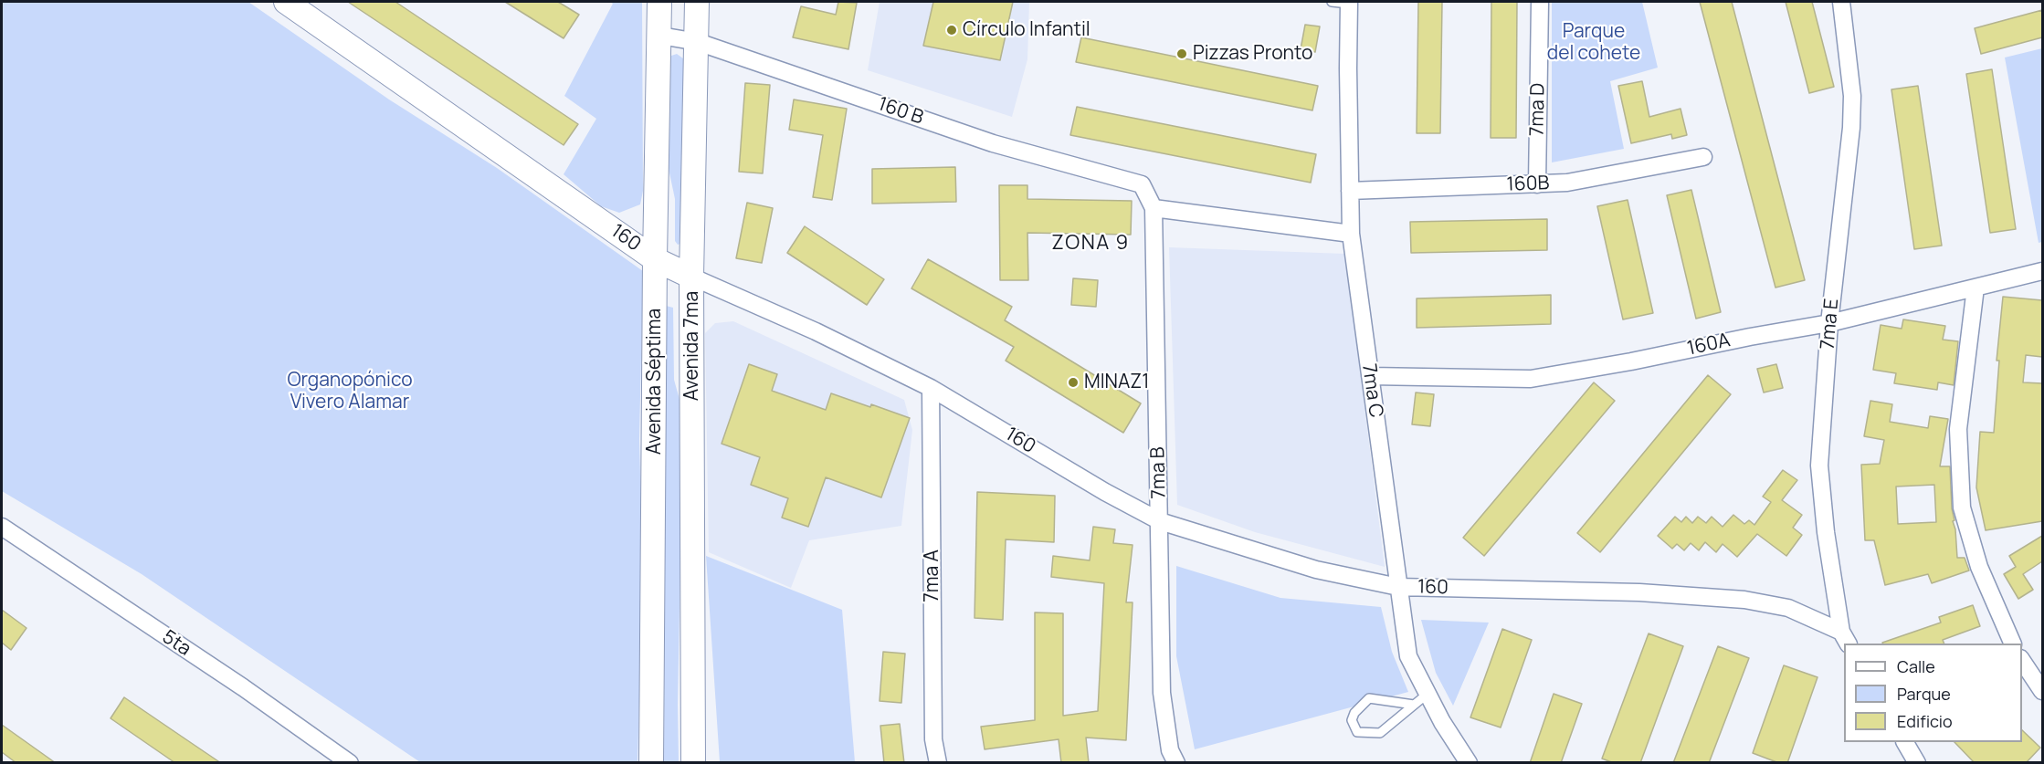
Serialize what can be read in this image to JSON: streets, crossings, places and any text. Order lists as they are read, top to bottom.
{
  "streets": {
    "main road": ["160", "Avenida 7ma", "Avenida Séptima"],
    "street": [
      "7ma D",
      "160 B",
      "160B",
      "7ma E",
      "160A",
      "7ma C",
      "7ma B",
      "7ma A",
      "5ta"
    ]
  },
  "crossings": [
    ["7ma D", "160B"],
    ["160 B", "Avenida Séptima"],
    ["160 B", "7ma B"],
    ["160B", "7ma C"],
    ["160", "7ma E"],
    ["160", "Avenida 7ma"],
    ["160", "Avenida Séptima"],
    ["160", "7ma C"],
    ["160", "7ma B"],
    ["160", "7ma A"],
    ["7ma E", "160A"],
    ["160A", "7ma C"],
    ["Avenida 7ma", "Avenida Séptima"]
  ],
  "districts": ["ZONA 9"],
  "parks": ["Parque del cohete", "Organopónico Vivero Alamar"],
  "places": ["Círculo Infantil", "Pizzas Pronto", "MINAZ1"],
  "legend": ["Calle", "Parque", "Edificio"]
}
